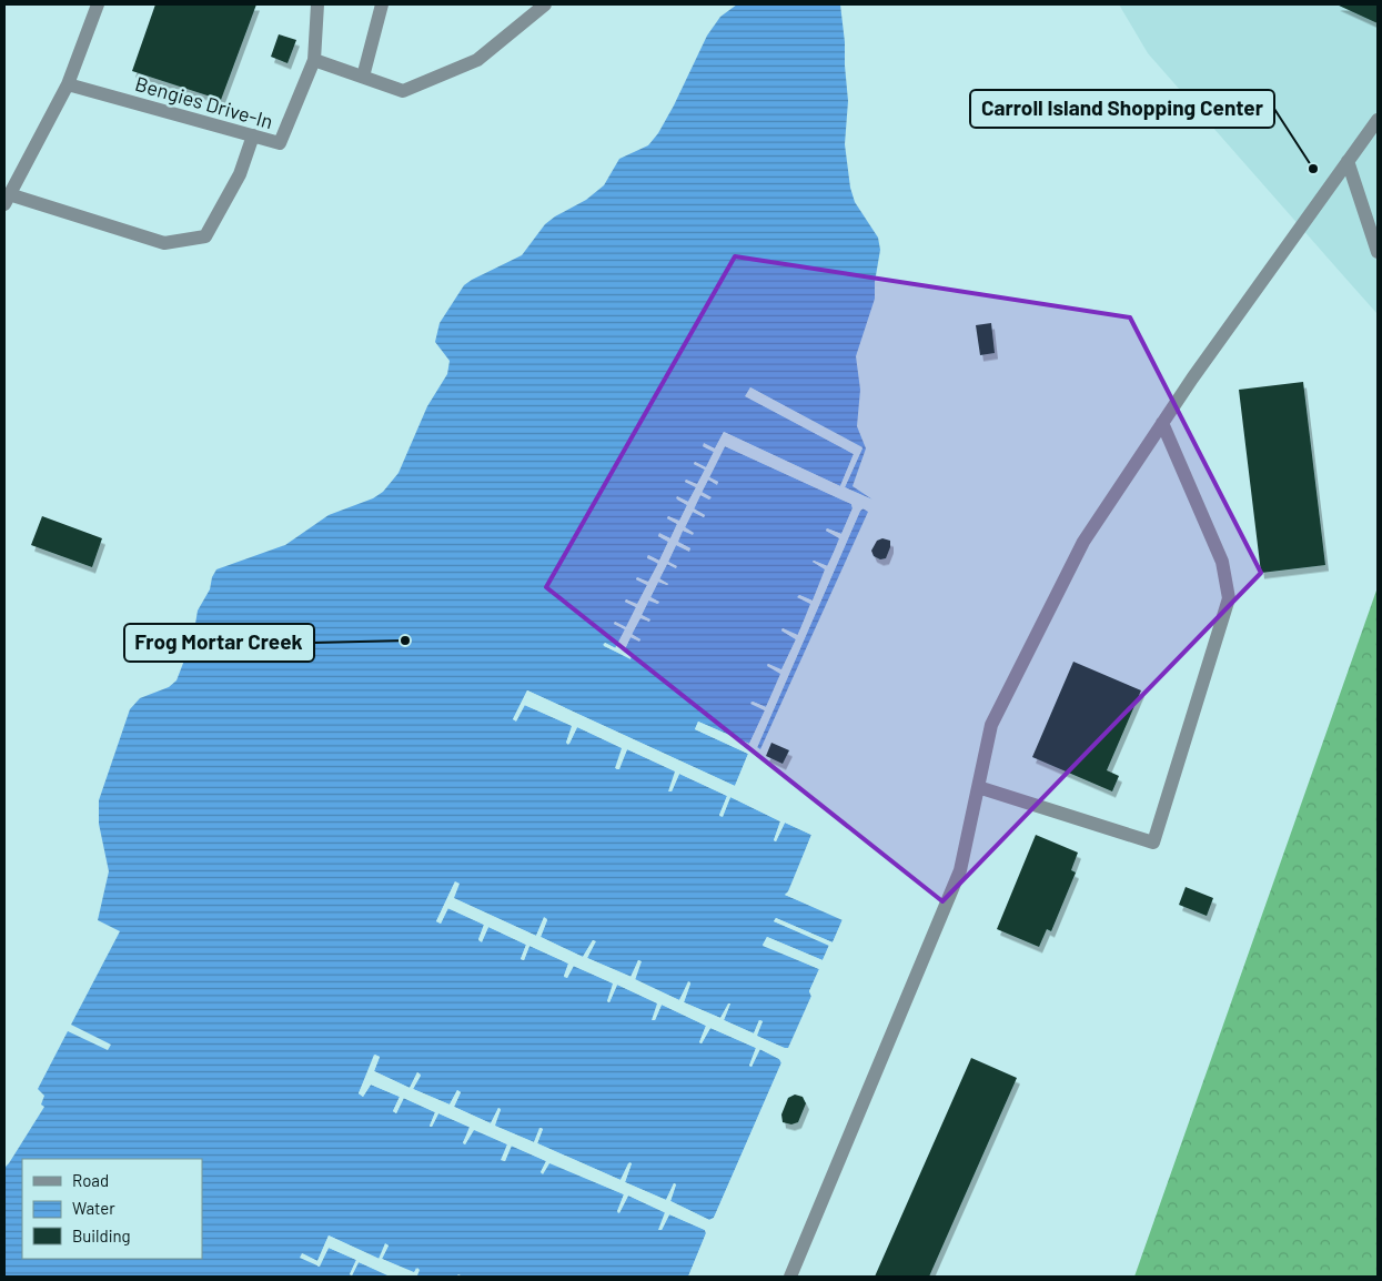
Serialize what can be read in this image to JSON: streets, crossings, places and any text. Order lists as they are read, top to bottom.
{
  "streets": {
    "lane": ["Bengies Drive-In"]
  },
  "places": ["Carroll Island Shopping Center", "Frog Mortar Creek"],
  "legend": ["Road", "Water", "Building"]
}
